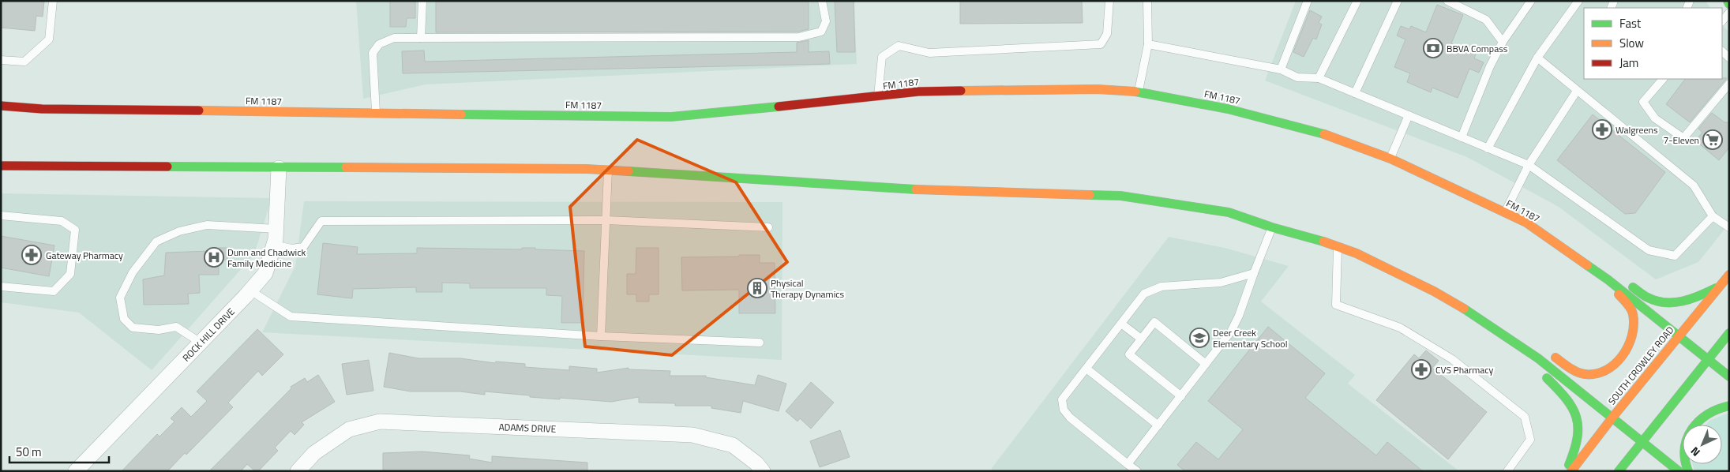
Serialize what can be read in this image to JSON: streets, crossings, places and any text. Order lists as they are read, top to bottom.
{
  "streets": {
    "main road": ["FM 1187", "SOUTH CROWLEY ROAD"],
    "street": ["ROCK HILL DRIVE", "ADAMS DRIVE"]
  },
  "crossings": [
    ["FM 1187", "SOUTH CROWLEY ROAD"]
  ],
  "places": {
    "bank": ["BBVA Compass"],
    "pharmacy": ["Walgreens", "Gateway Pharmacy", "CVS Pharmacy"],
    "supermarket": ["7-Eleven"],
    "hospital": ["Dunn and Chadwick Family Medicine"],
    "building": ["Physical Therapy Dynamics"],
    "school or university": ["Deer Creek Elementary School"]
  },
  "legend": ["Fast", "Slow", "Jam"],
  "scale_bar": "50 m",
  "north": "bottom left"
}
